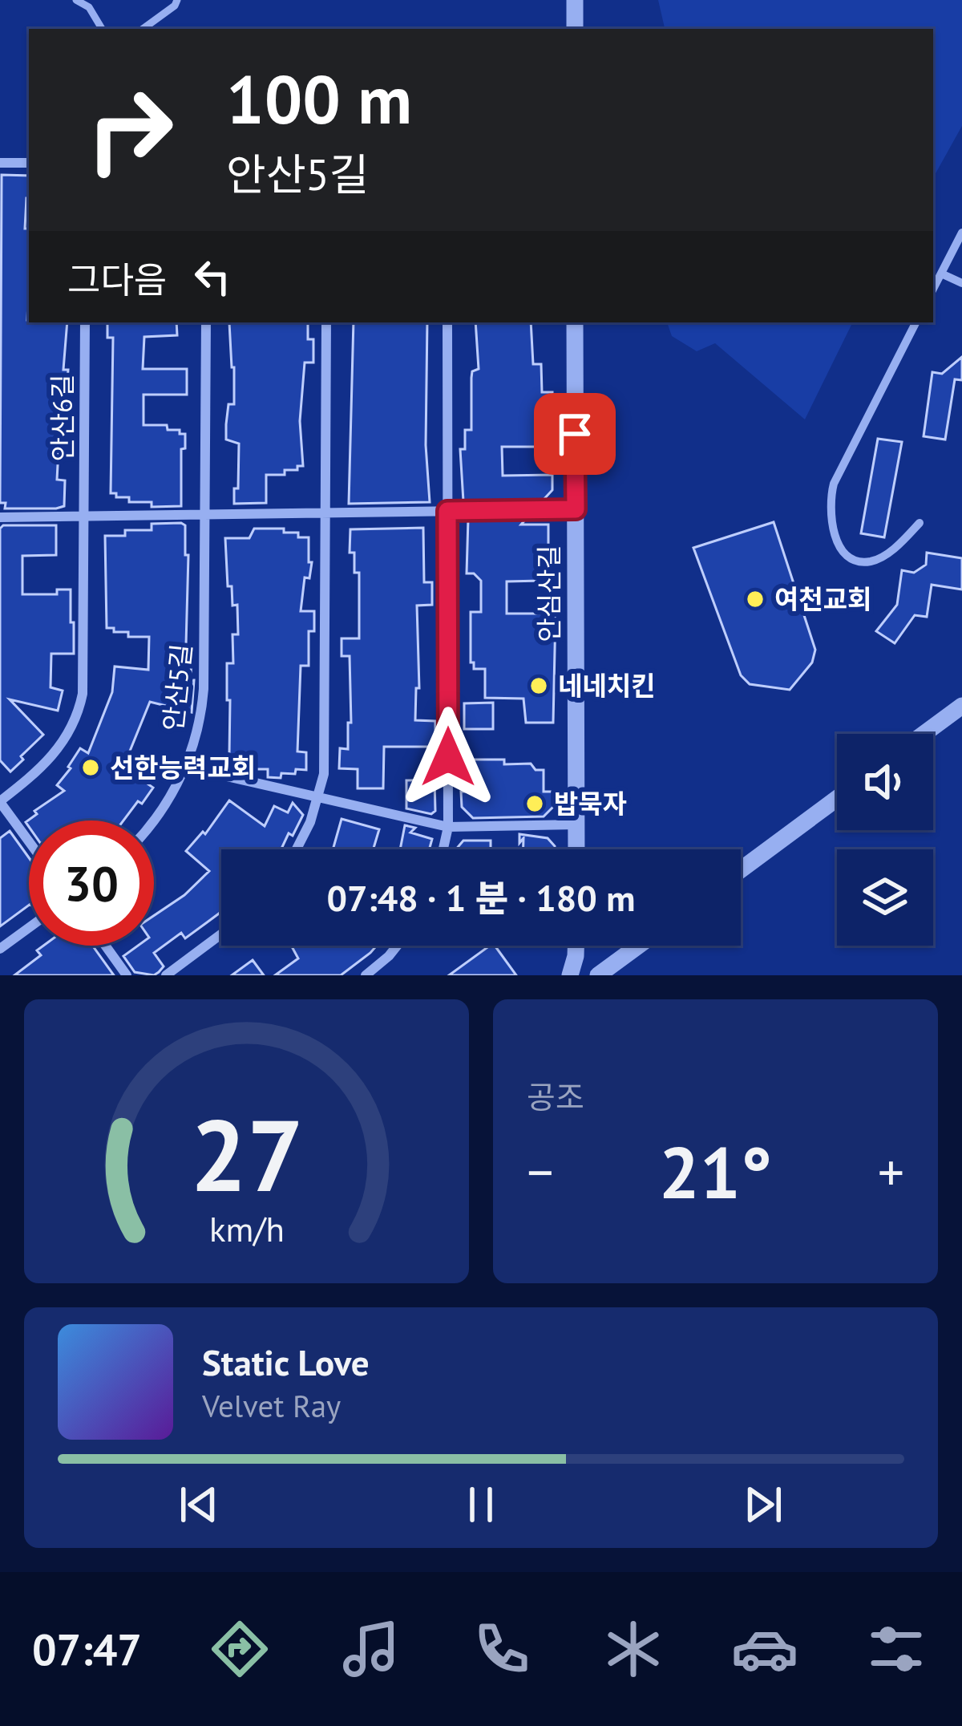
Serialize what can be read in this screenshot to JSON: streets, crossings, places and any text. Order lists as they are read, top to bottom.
{
  "streets": {
    "street": ["안산6길", "안심산길", "안산5길"]
  },
  "places": [
    "여천교회",
    "네네치킨",
    "선한능력교회",
    "밥묵자"
  ],
  "page": {
    "turn": ["100 m", "안산5길"],
    "then": "그다음",
    "limit": "30",
    "trip": "07:48 · 1 분 · 180 m",
    "tile": "공조",
    "heat": ["−", "21°", "+"],
    "song": ["Static Love", "Velvet Ray"],
    "tabs": "07:47",
    "gauge": ["27", "km/h"]
  }
}
